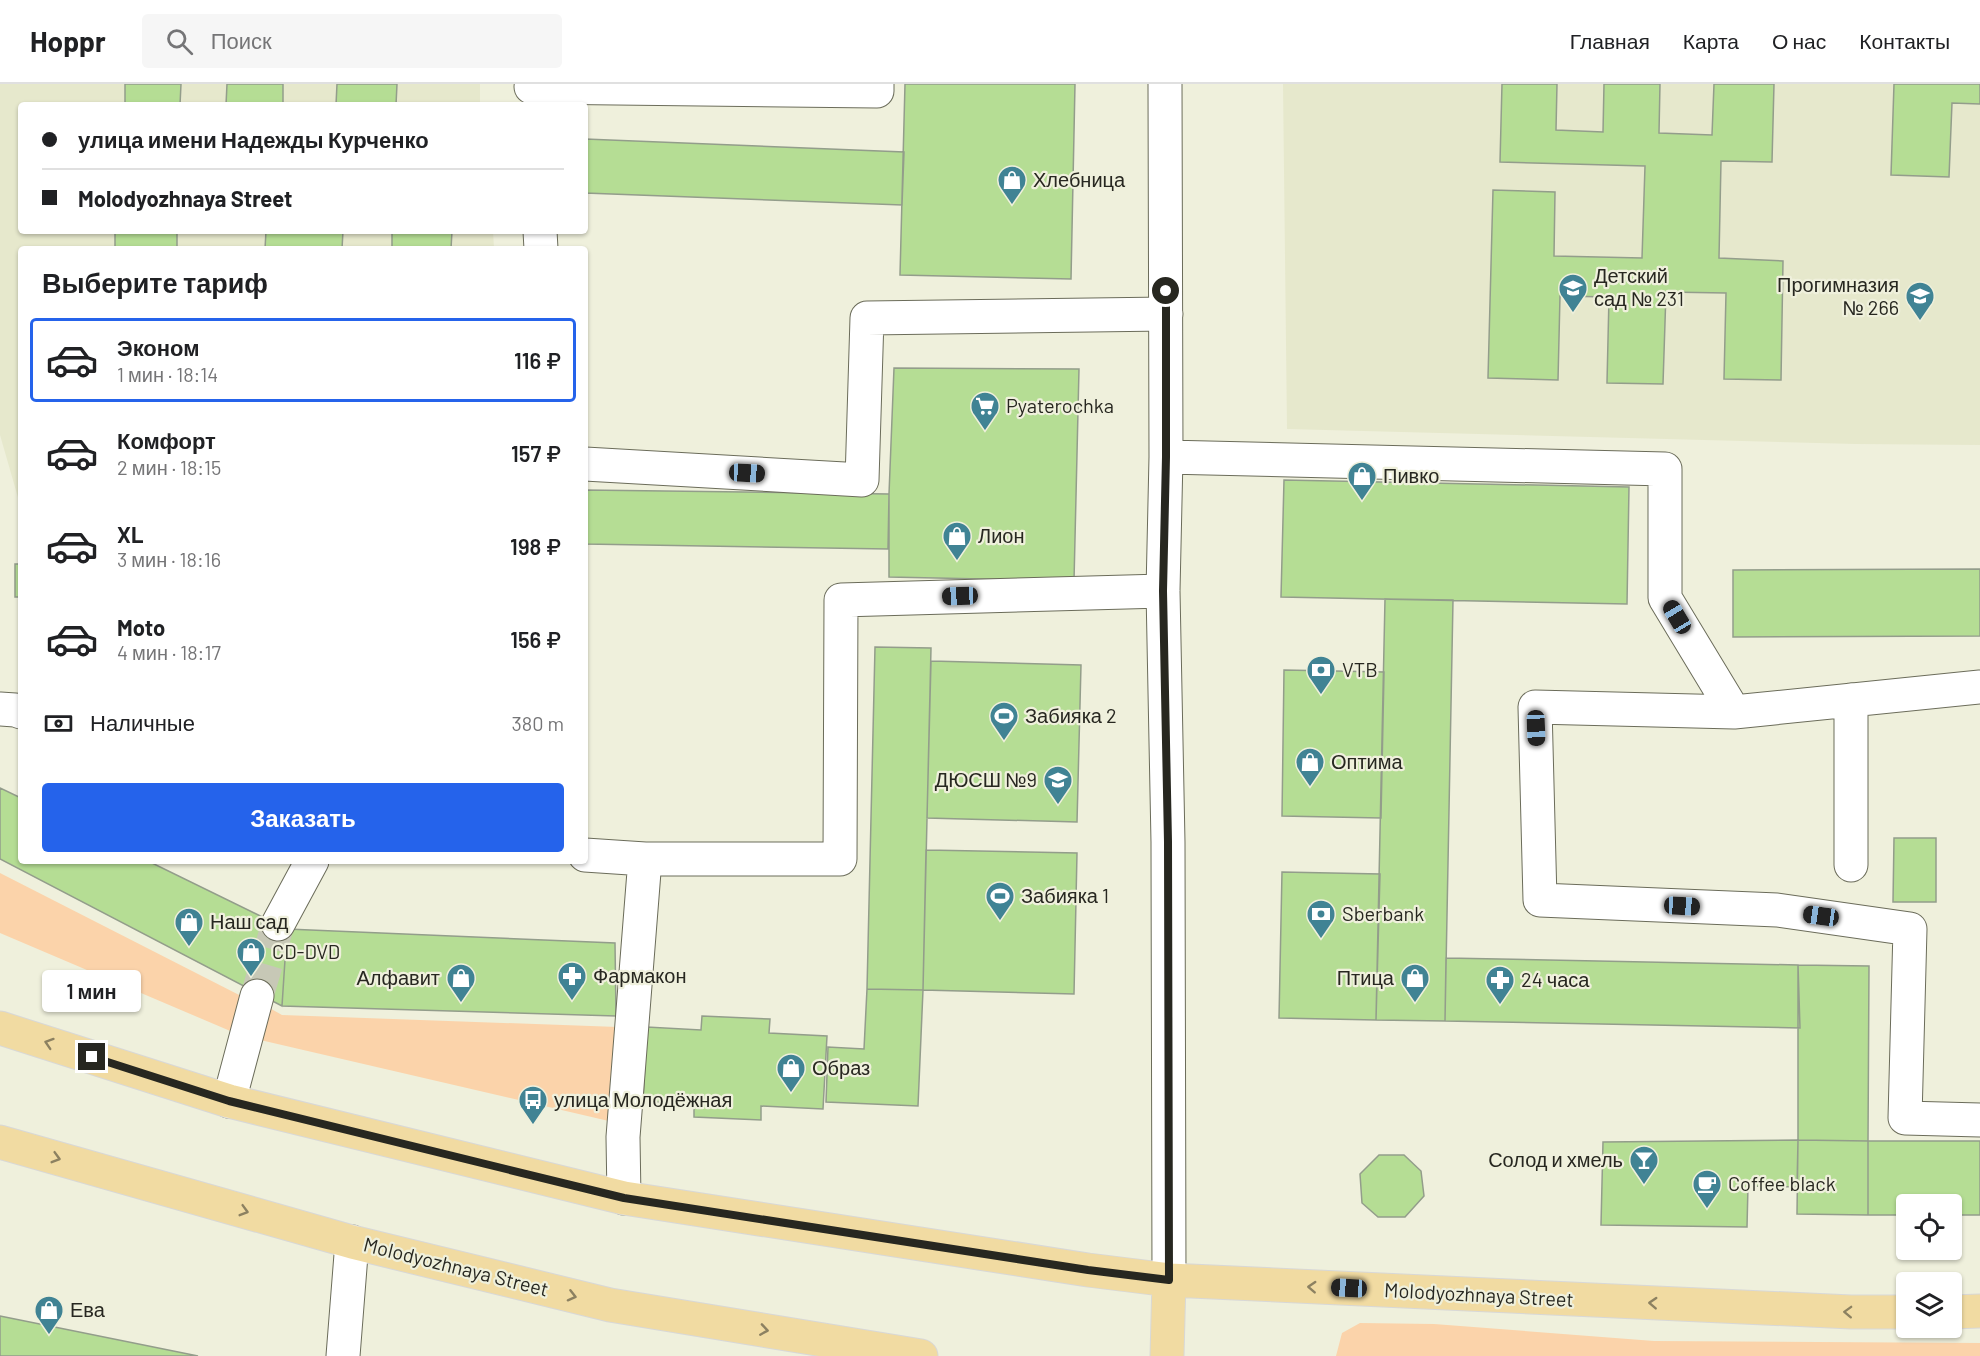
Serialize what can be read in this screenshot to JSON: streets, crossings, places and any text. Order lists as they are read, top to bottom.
{
  "streets": {
    "main road": ["Molodyozhnaya Street"]
  },
  "places": {
    "shop": [
      "Хлебница",
      "Пивко",
      "Лион",
      "Оптима",
      "Наш сад",
      "CD-DVD",
      "Алфавит",
      "Птица",
      "Образ",
      "Ева"
    ],
    "school or university": ["Детский сад № 231", "Прогимназия № 266", "ДЮСШ №9"],
    "supermarket": ["Pyaterochka"],
    "bank": ["VTB", "Sberbank"],
    "sports": ["Забияка 2", "Забияка 1"],
    "pharmacy": ["Фармакон", "24 часа"],
    "bus stop": ["улица Молодёжная"],
    "bar": ["Солод и хмель"],
    "cafe": ["Coffee black"]
  },
  "page": {
    "header": "Hoppr",
    "search": "Поиск",
    "nav": [
      "Главная",
      "Карта",
      "О нас",
      "Контакты"
    ],
    "banner": ["улица имени Надежды Курченко", "Molodyozhnaya Street"],
    "heading": "Выберите тариф",
    "list": [
      {
        "name": "Эконом",
        "note": "1 мин · 18:14",
        "value": "116 ₽"
      },
      {
        "name": "Комфорт",
        "note": "2 мин · 18:15",
        "value": "157 ₽"
      },
      {
        "name": "XL",
        "note": "3 мин · 18:16",
        "value": "198 ₽"
      },
      {
        "name": "Moto",
        "note": "4 мин · 18:17",
        "value": "156 ₽"
      }
    ],
    "pay": ["Наличные", "380 m"],
    "buttons": "Заказать",
    "bubble": "1 мин"
  }
}
